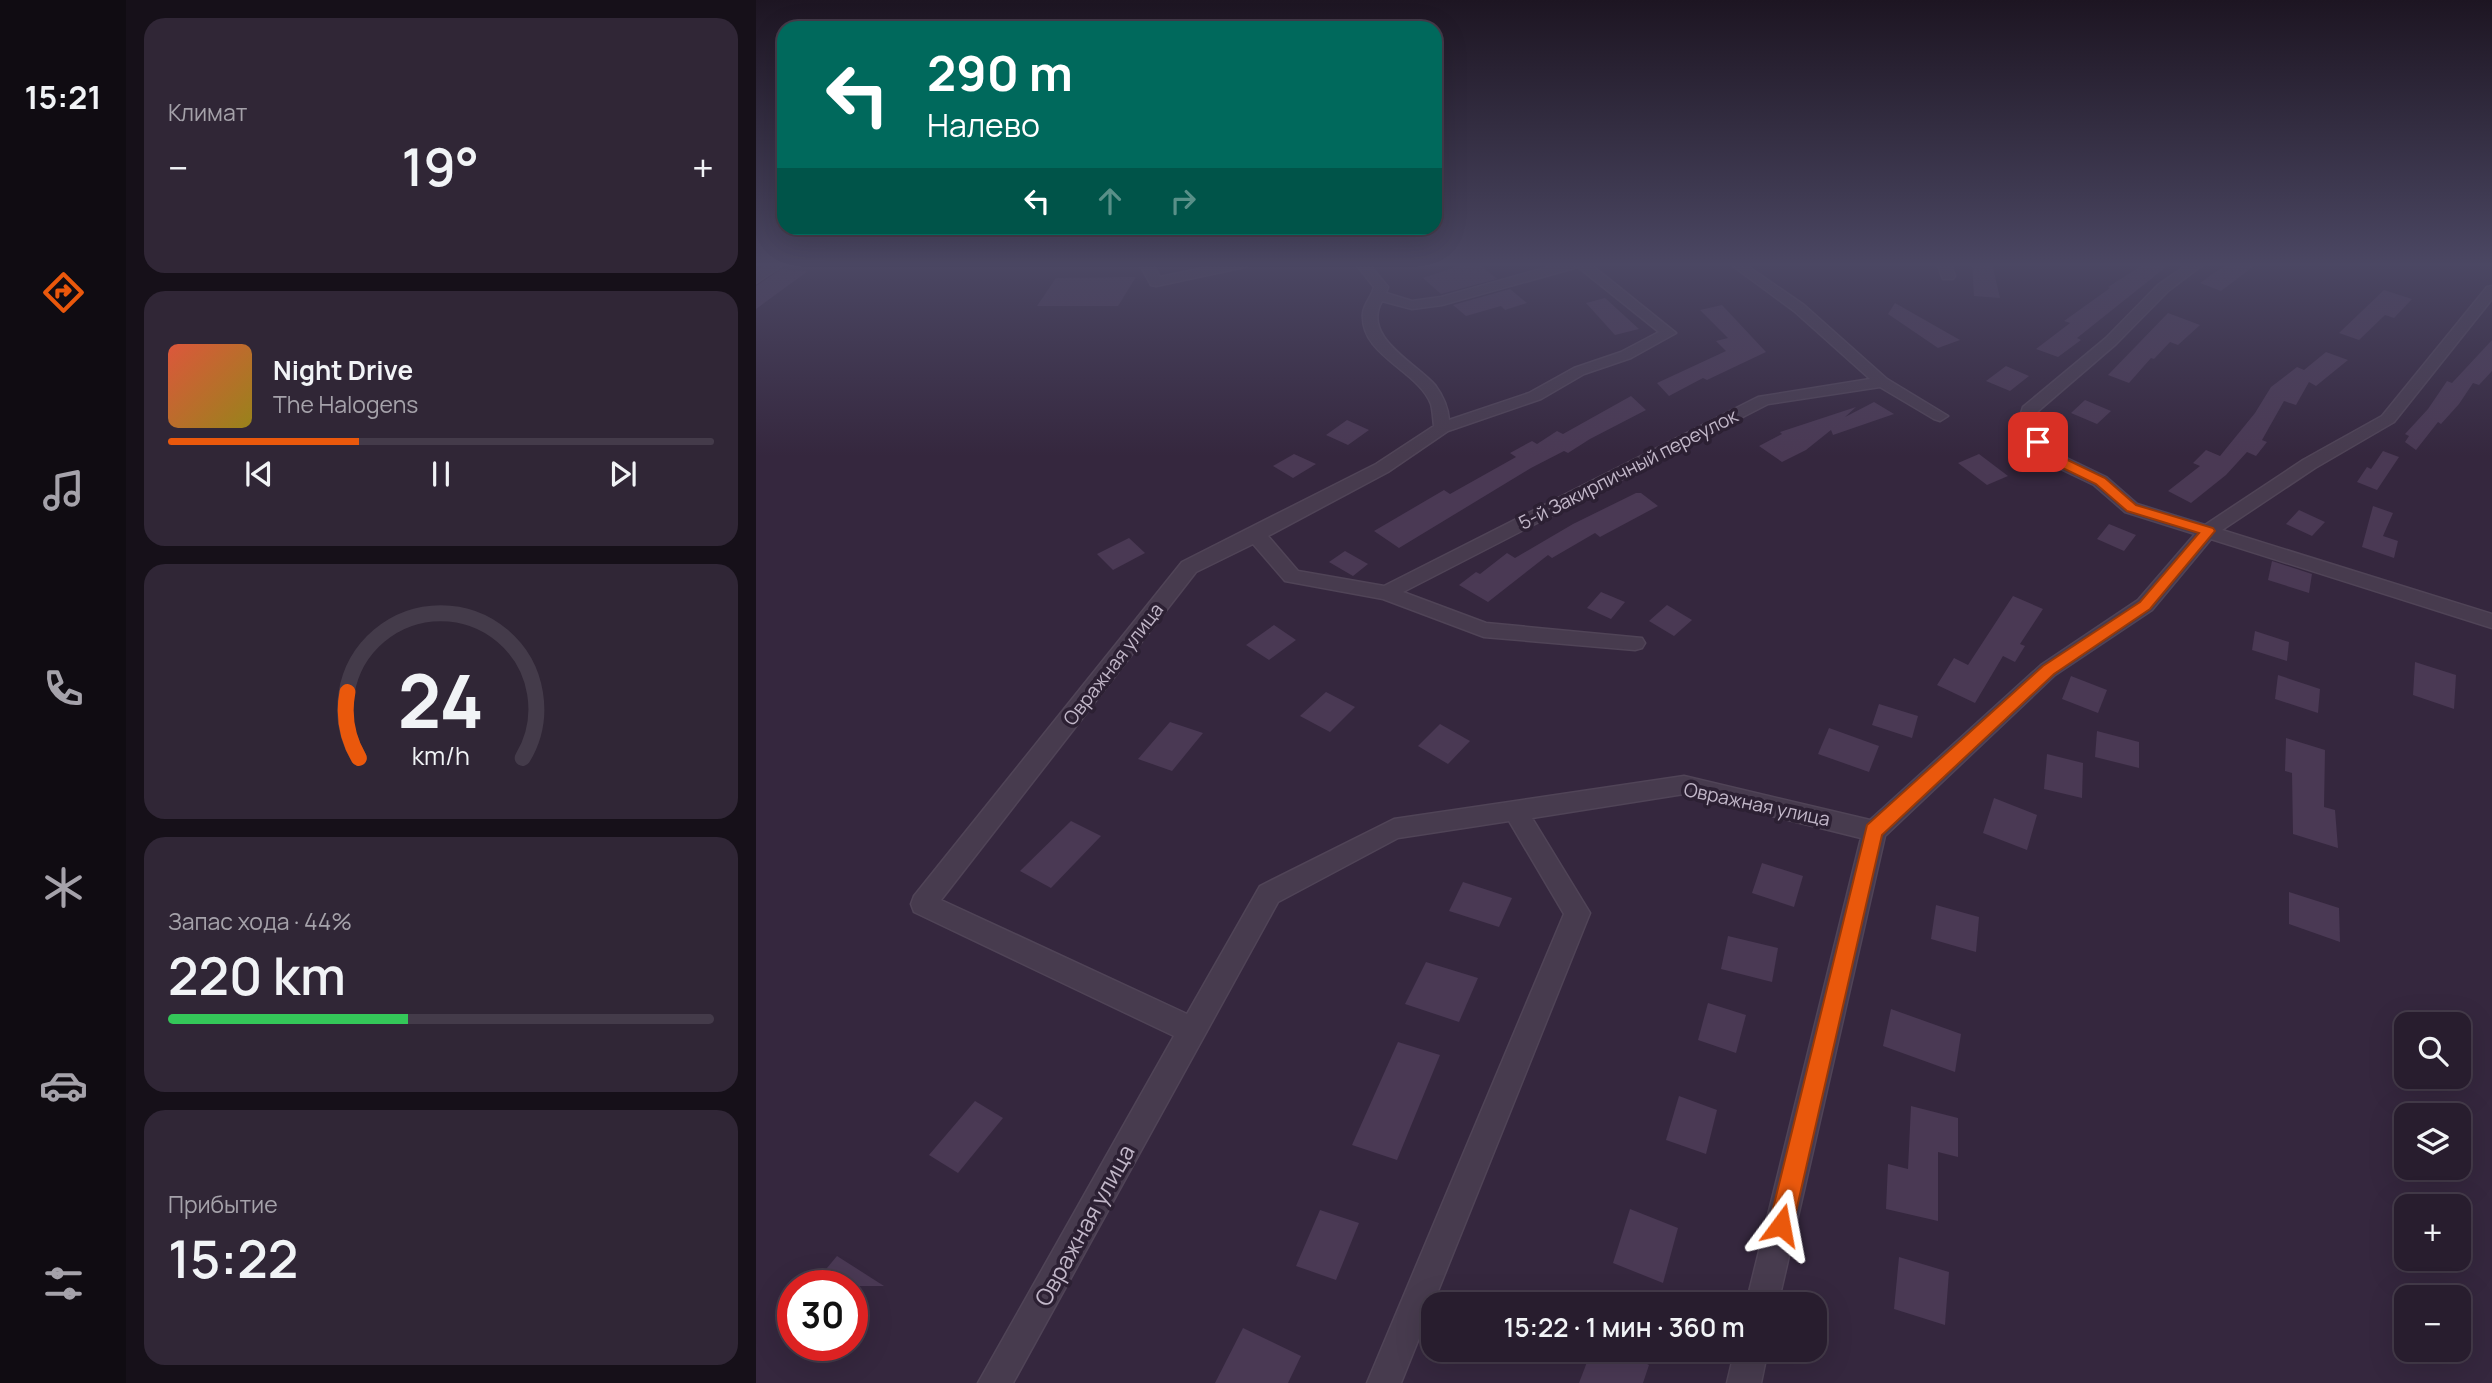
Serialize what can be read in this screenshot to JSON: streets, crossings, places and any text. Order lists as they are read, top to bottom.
{
  "streets": {
    "street": ["5-й Закирпичный переулок", "Овражная улица"]
  },
  "page": {
    "tabs": "15:21",
    "tile": [
      "Климат",
      ["Запас хода · 44%", "220 km"],
      ["Прибытие", "15:22"]
    ],
    "turn": ["290 m", "Налево"],
    "heat": ["−", "19°", "+"],
    "song": ["Night Drive", "The Halogens"],
    "map_buttons": ["+", "−"],
    "limit": "30",
    "trip": "15:22 · 1 мин · 360 m",
    "gauge": ["24", "km/h"]
  }
}
